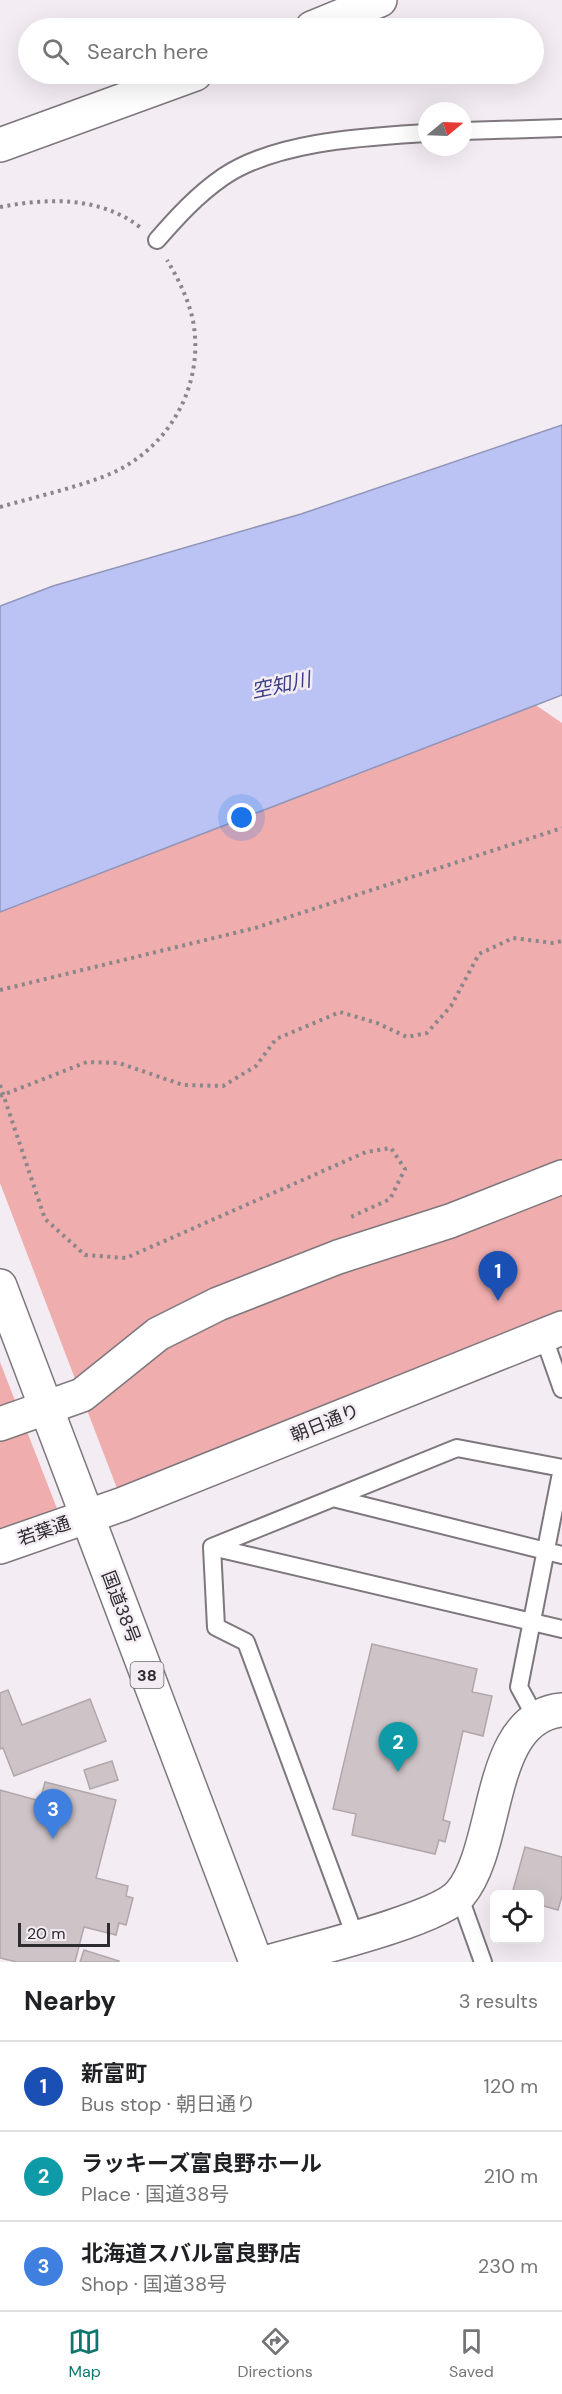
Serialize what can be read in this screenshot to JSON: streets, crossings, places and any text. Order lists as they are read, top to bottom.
{
  "streets": {
    "main road": [
      "朝日通り",
      "若葉通",
      "国道38号",
      "38"
    ]
  },
  "crossings": [
    ["朝日通り", "若葉通"],
    ["朝日通り", "国道38号"],
    ["若葉通", "国道38号"]
  ],
  "water": ["空知川"],
  "scale_bar": "20 m",
  "north": "right",
  "page": {
    "search": "Search here",
    "pins": ["1", "2", "3"],
    "scale": "20 m",
    "heading": ["Nearby", "3 results"],
    "list": [
      {
        "mark": "1",
        "name": "新富町",
        "note": "Bus stop · 朝日通り",
        "value": "120 m"
      },
      {
        "mark": "2",
        "name": "ラッキーズ富良野ホール",
        "note": "Place · 国道38号",
        "value": "210 m"
      },
      {
        "mark": "3",
        "name": "北海道スバル富良野店",
        "note": "Shop · 国道38号",
        "value": "230 m"
      }
    ],
    "nav": ["Map", "Directions", "Saved"]
  }
}
